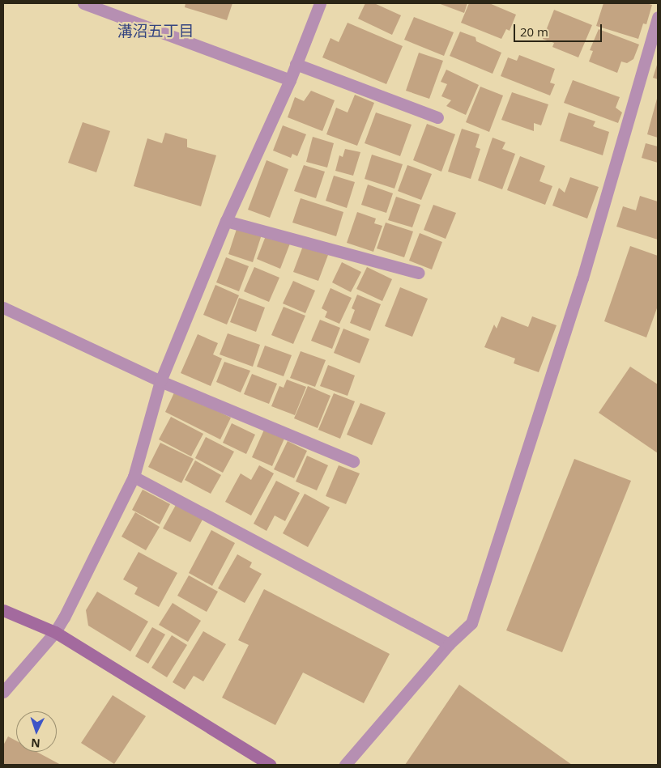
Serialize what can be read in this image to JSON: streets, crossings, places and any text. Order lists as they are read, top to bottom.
{
  "districts": ["溝沼五丁目"],
  "scale_bar": "20 m",
  "north": "bottom"
}
